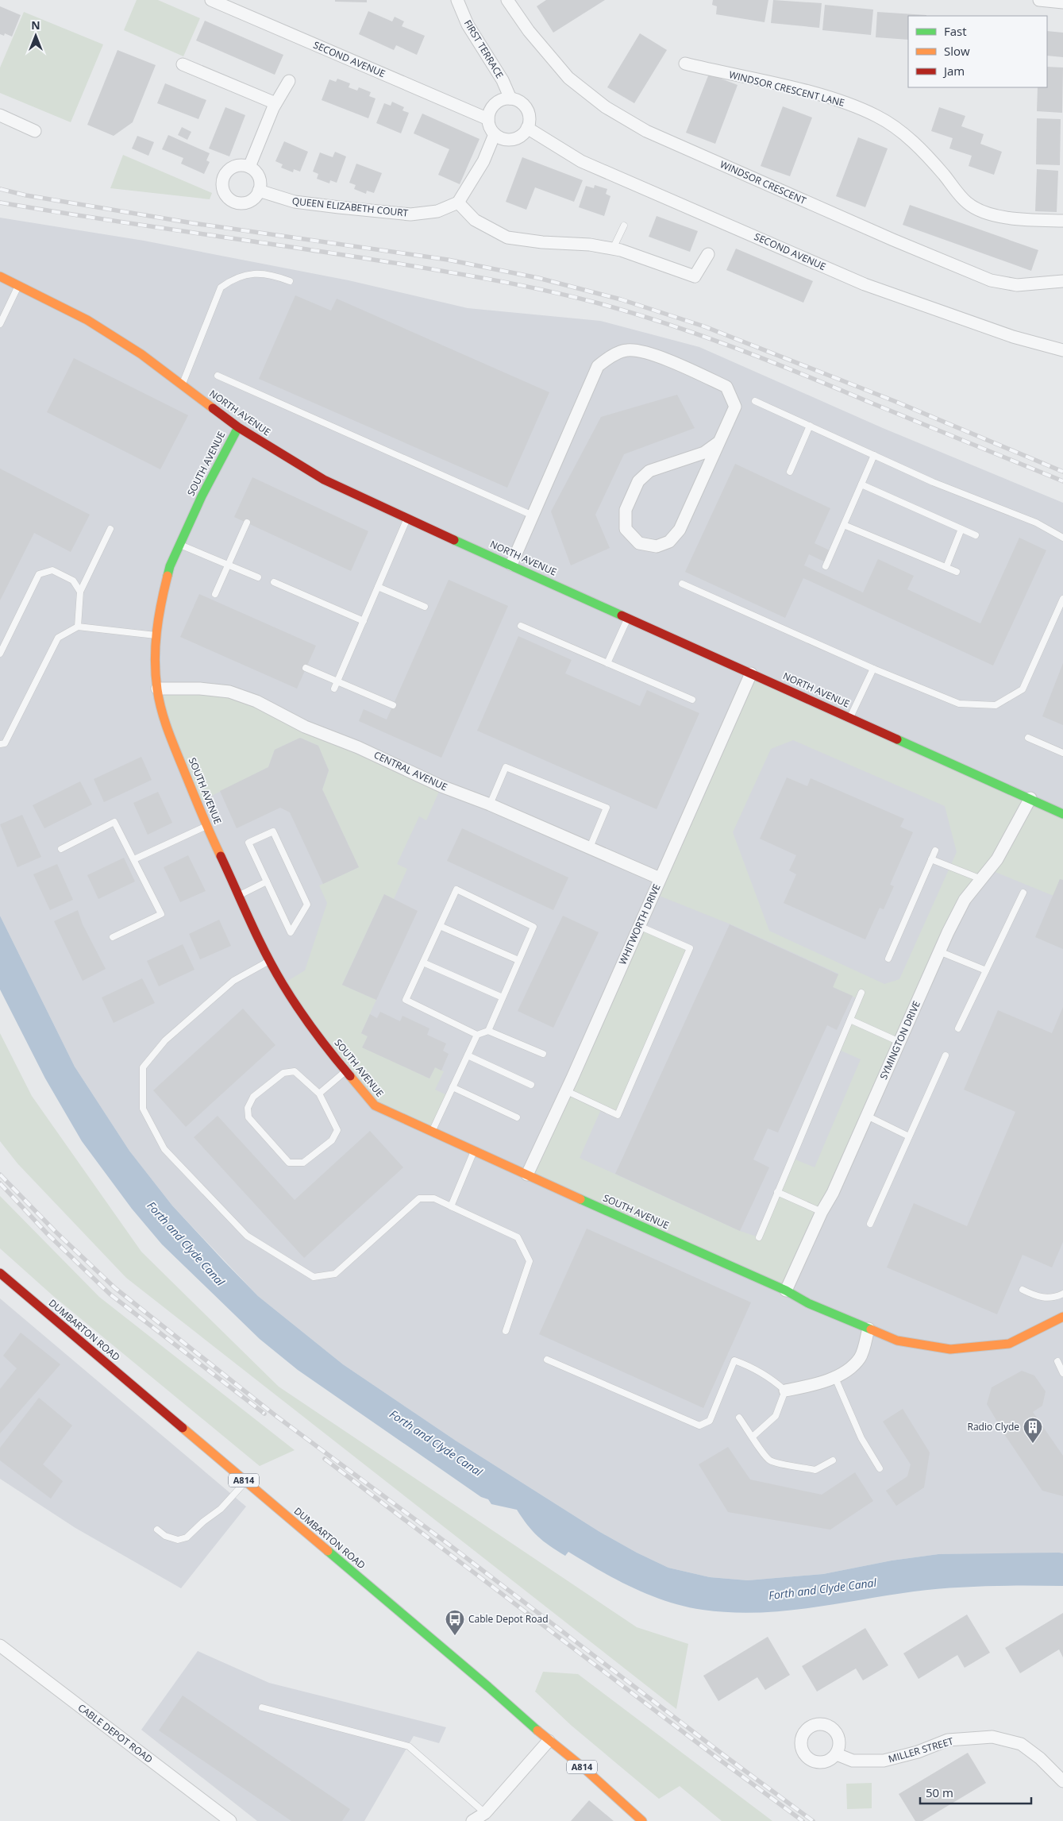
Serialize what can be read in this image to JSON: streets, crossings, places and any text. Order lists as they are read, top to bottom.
{
  "streets": {
    "street": [
      "FIRST TERRACE",
      "SECOND AVENUE",
      "WINDSOR CRESCENT LANE",
      "WINDSOR CRESCENT",
      "QUEEN ELIZABETH COURT",
      "NORTH AVENUE",
      "SOUTH AVENUE",
      "CENTRAL AVENUE",
      "WHITWORTH DRIVE",
      "SYMINGTON DRIVE",
      "DUMBARTON ROAD",
      "A814",
      "CABLE DEPOT ROAD",
      "MILLER STREET"
    ]
  },
  "crossings": [
    ["FIRST TERRACE", "SECOND AVENUE"],
    ["NORTH AVENUE", "SOUTH AVENUE"],
    ["NORTH AVENUE", "WHITWORTH DRIVE"],
    ["NORTH AVENUE", "SYMINGTON DRIVE"],
    ["SOUTH AVENUE", "CENTRAL AVENUE"],
    ["SOUTH AVENUE", "WHITWORTH DRIVE"],
    ["SOUTH AVENUE", "SYMINGTON DRIVE"],
    ["CENTRAL AVENUE", "WHITWORTH DRIVE"]
  ],
  "water": ["Forth and Clyde Canal"],
  "places": {
    "building": ["Radio Clyde"],
    "bus stop": ["Cable Depot Road"]
  },
  "legend": ["Fast", "Slow", "Jam"],
  "scale_bar": "50 m",
  "north": "top"
}
